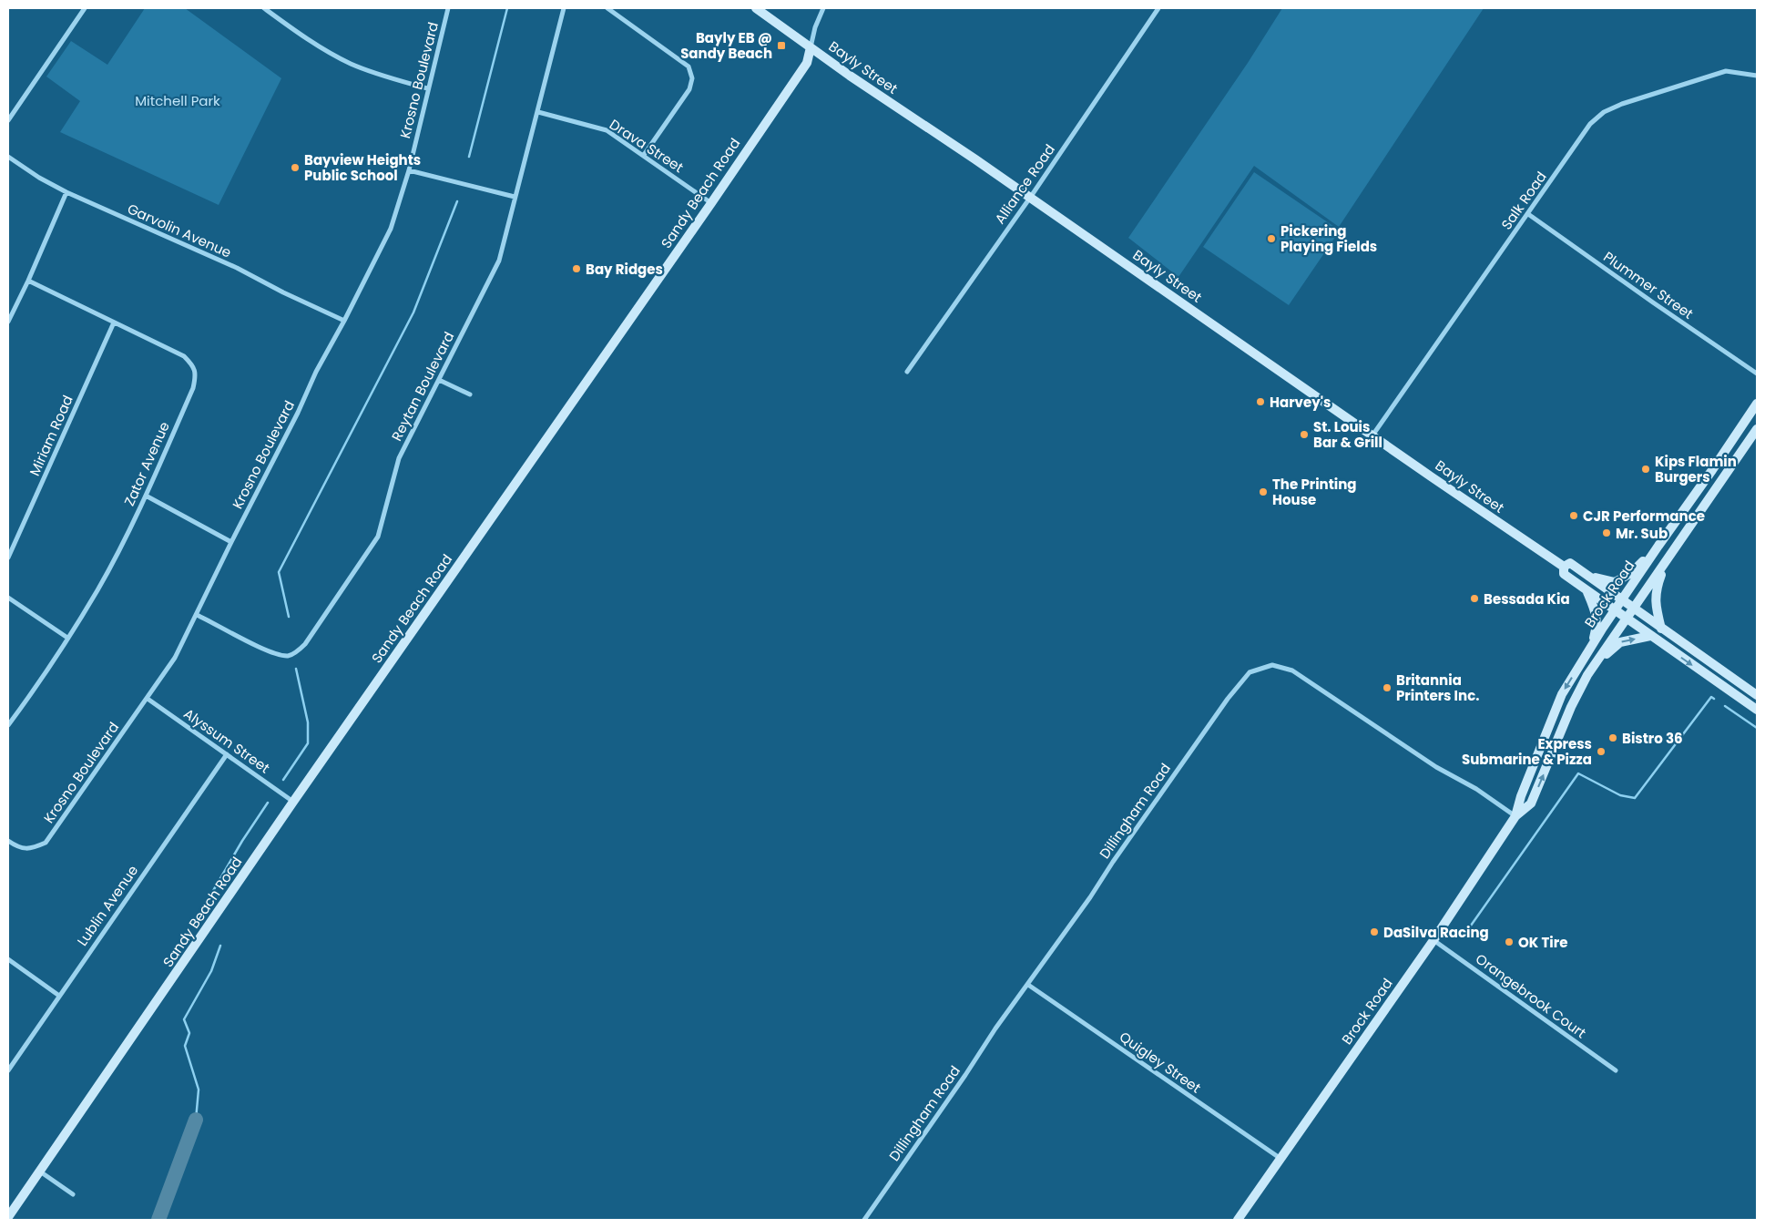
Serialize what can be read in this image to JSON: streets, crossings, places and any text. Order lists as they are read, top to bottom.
{
  "streets": {
    "main road": ["Bayly Street", "Sandy Beach Road", "Brock Road"],
    "street": [
      "Krosno Boulevard",
      "Drava Street",
      "Alliance Road",
      "Salk Road",
      "Garvolin Avenue",
      "Plummer Street",
      "Reytan Boulevard",
      "Miriam Road",
      "Zator Avenue",
      "Alyssum Street",
      "Dillingham Road",
      "Lublin Avenue",
      "Orangebrook Court",
      "Quigley Street"
    ]
  },
  "crossings": [
    ["Bayly Street", "Alliance Road"],
    ["Bayly Street", "Sandy Beach Road"],
    ["Bayly Street", "Salk Road"],
    ["Bayly Street", "Brock Road"],
    ["Krosno Boulevard", "Garvolin Avenue"],
    ["Krosno Boulevard", "Reytan Boulevard"],
    ["Krosno Boulevard", "Alyssum Street"],
    ["Drava Street", "Sandy Beach Road"],
    ["Drava Street", "Reytan Boulevard"],
    ["Sandy Beach Road", "Alyssum Street"],
    ["Salk Road", "Plummer Street"],
    ["Miriam Road", "Zator Avenue"],
    ["Brock Road", "Dillingham Road"],
    ["Brock Road", "Orangebrook Court"],
    ["Brock Road", "Quigley Street"],
    ["Alyssum Street", "Lublin Avenue"],
    ["Dillingham Road", "Quigley Street"]
  ],
  "parks": ["Mitchell Park"],
  "places": {
    "transit": ["Bayly EB @ Sandy Beach"],
    "other": [
      "Bayview Heights Public School",
      "Pickering Playing Fields",
      "Bay Ridges",
      "Harvey's",
      "St. Louis Bar & Grill",
      "Kips Flamin Burgers",
      "The Printing House",
      "CJR Performance",
      "Mr. Sub",
      "Bessada Kia",
      "Britannia Printers Inc.",
      "Bistro 36",
      "Express Submarine & Pizza",
      "DaSilva Racing",
      "OK Tire"
    ]
  }
}
